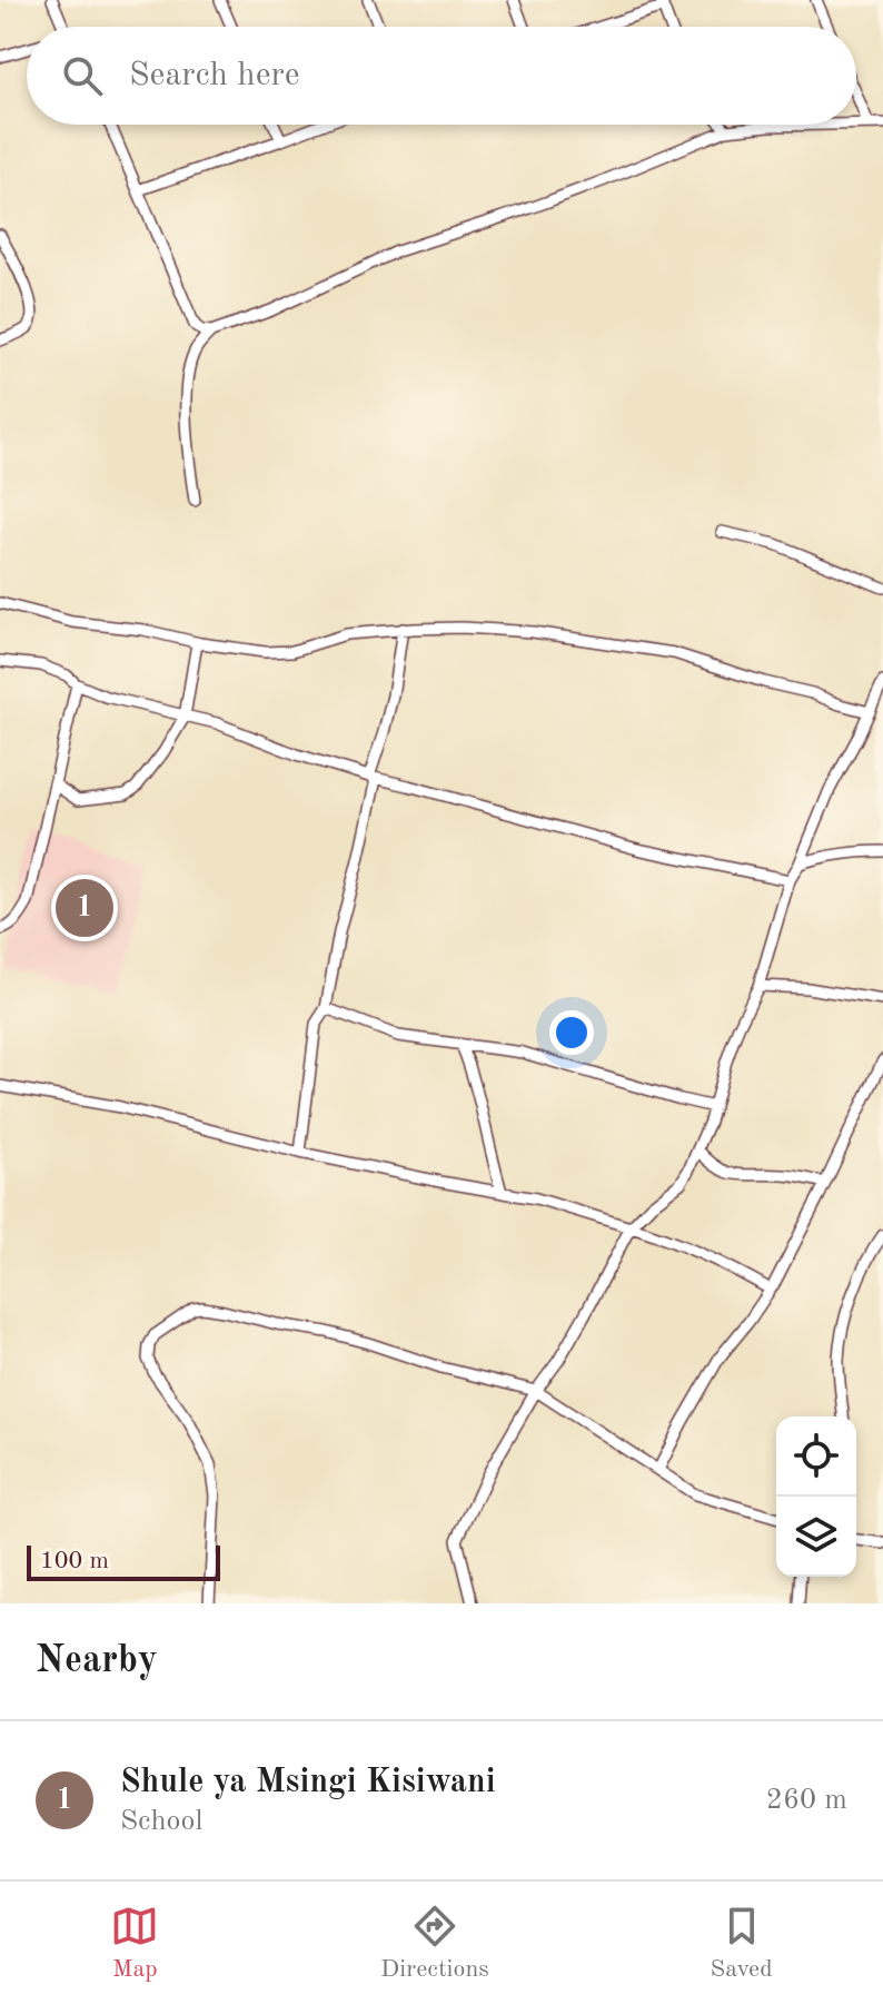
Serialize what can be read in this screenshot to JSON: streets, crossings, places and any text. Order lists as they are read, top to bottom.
{
  "scale_bar": "100 m",
  "page": {
    "search": "Search here",
    "pins": "1",
    "scale": "100 m",
    "heading": "Nearby",
    "list": [
      {
        "mark": "1",
        "name": "Shule ya Msingi Kisiwani",
        "note": "School",
        "value": "260 m"
      }
    ],
    "nav": ["Map", "Directions", "Saved"]
  }
}
